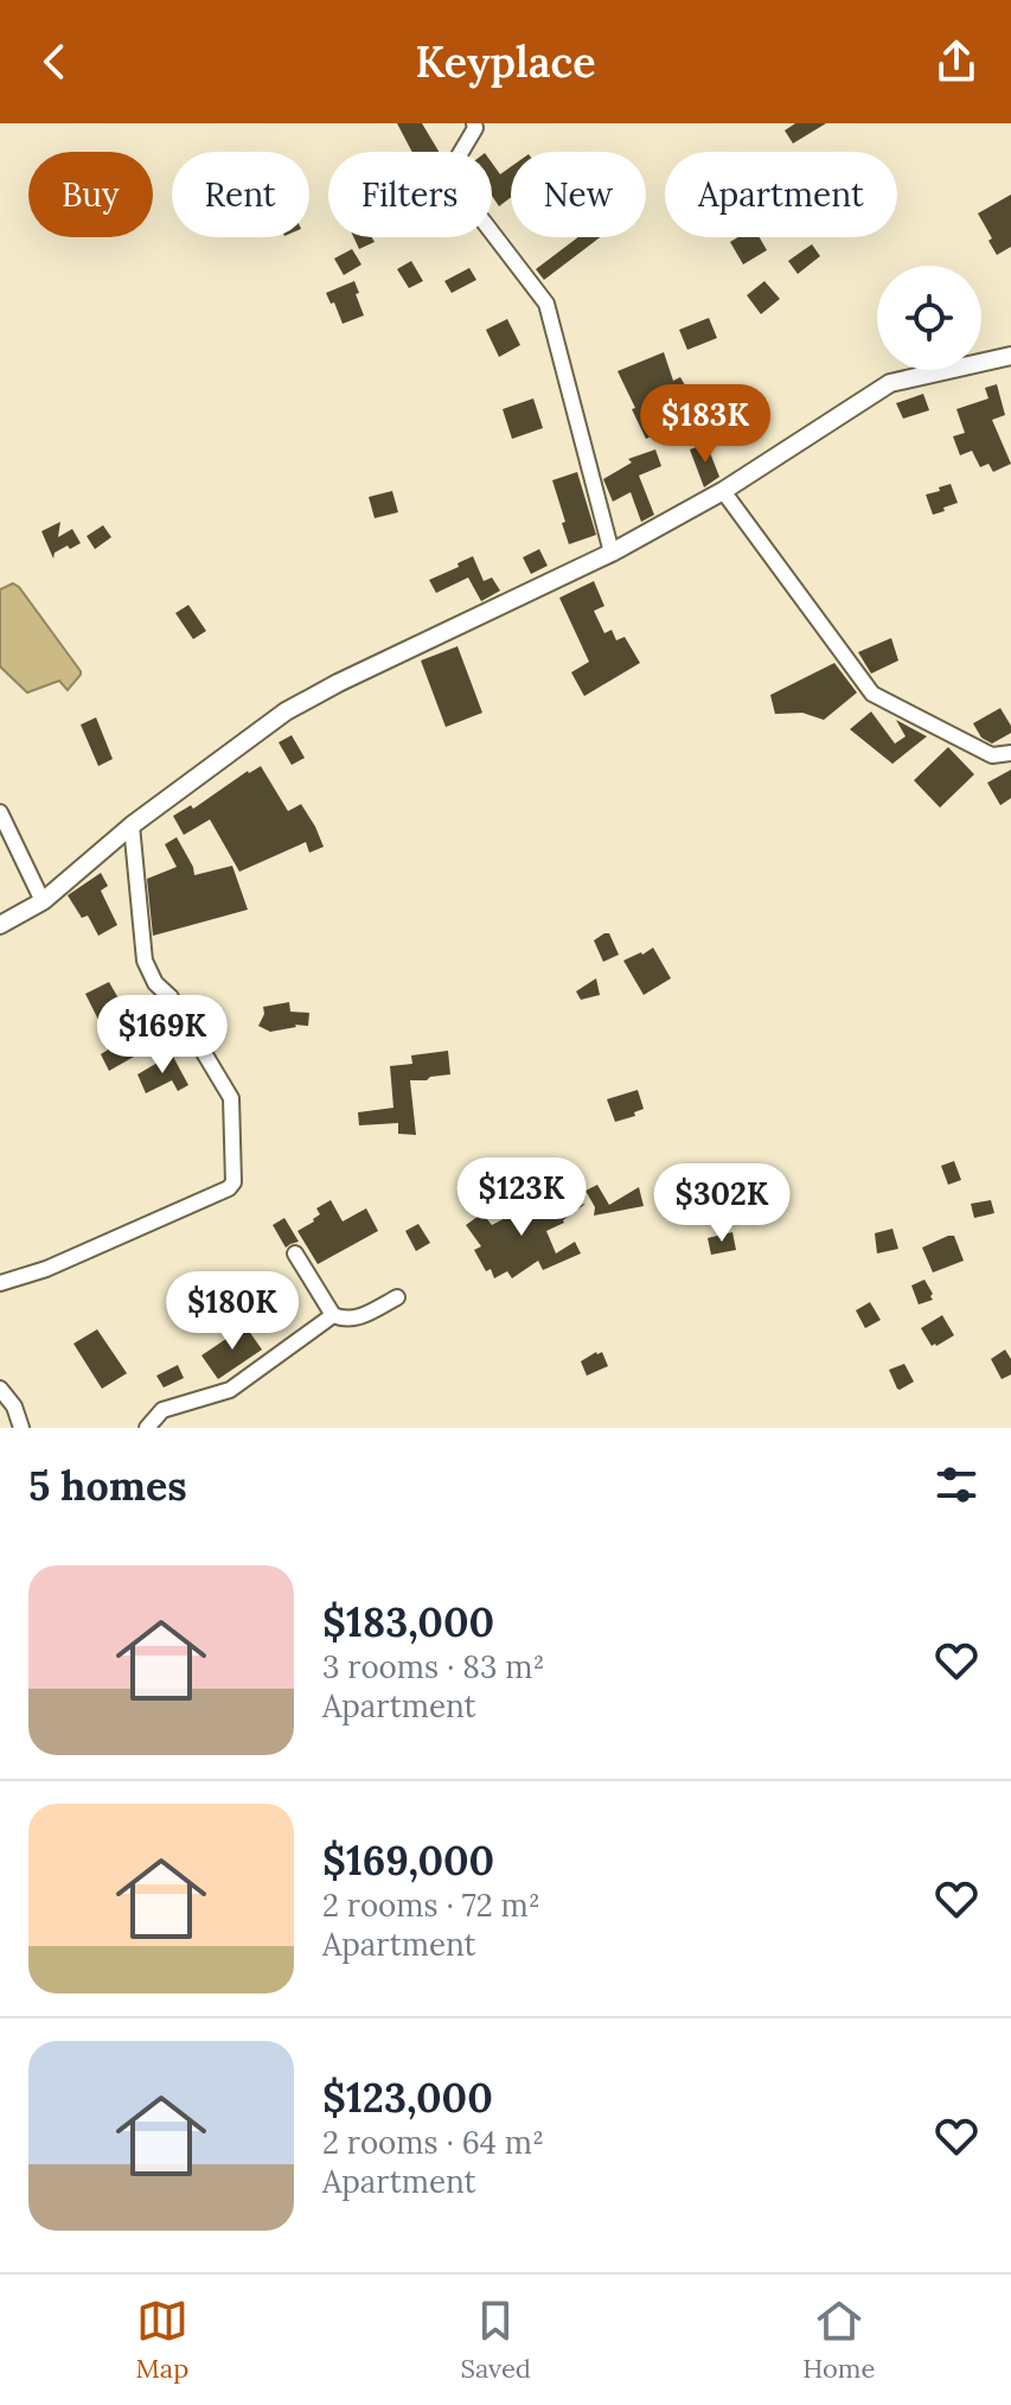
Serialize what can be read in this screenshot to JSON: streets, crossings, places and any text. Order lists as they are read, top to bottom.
{
  "page": {
    "header": "Keyplace",
    "chip": [
      "Buy",
      "Rent",
      "Filters",
      "New",
      "Apartment"
    ],
    "price": [
      "$183K",
      "$169K",
      "$123K",
      "$302K",
      "$180K"
    ],
    "heading": "5 homes",
    "list": [
      {
        "name": "$183,000",
        "note": "3 rooms · 83 m² · Apartment"
      },
      {
        "name": "$169,000",
        "note": "2 rooms · 72 m² · Apartment"
      },
      {
        "name": "$123,000",
        "note": "2 rooms · 64 m² · Apartment"
      }
    ],
    "tabs": ["Map", "Saved", "Home"]
  }
}
